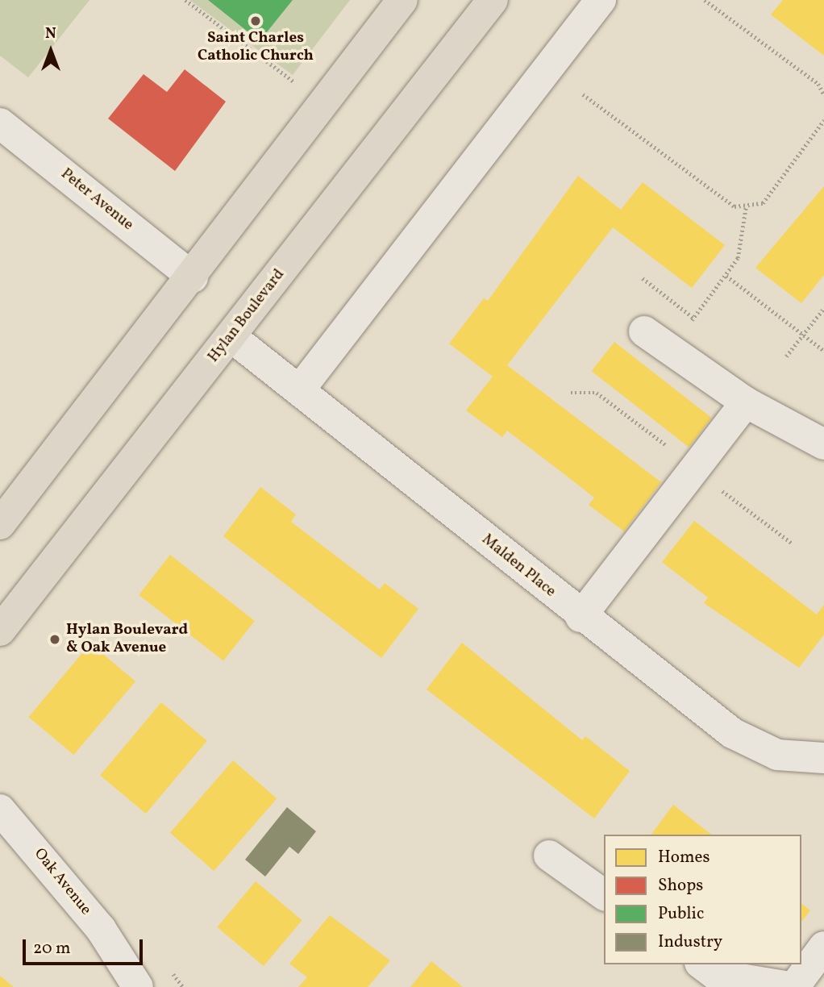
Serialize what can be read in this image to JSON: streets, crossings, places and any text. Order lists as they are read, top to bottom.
{
  "streets": {
    "main road": ["Hylan Boulevard"],
    "street": ["Peter Avenue", "Malden Place", "Oak Avenue"]
  },
  "crossings": [
    ["Hylan Boulevard", "Malden Place"]
  ],
  "places": ["Saint Charles Catholic Church", "Hylan Boulevard & Oak Avenue"],
  "legend": [
    "Homes",
    "Shops",
    "Public",
    "Industry"
  ],
  "scale_bar": "20 m",
  "north": "top"
}
